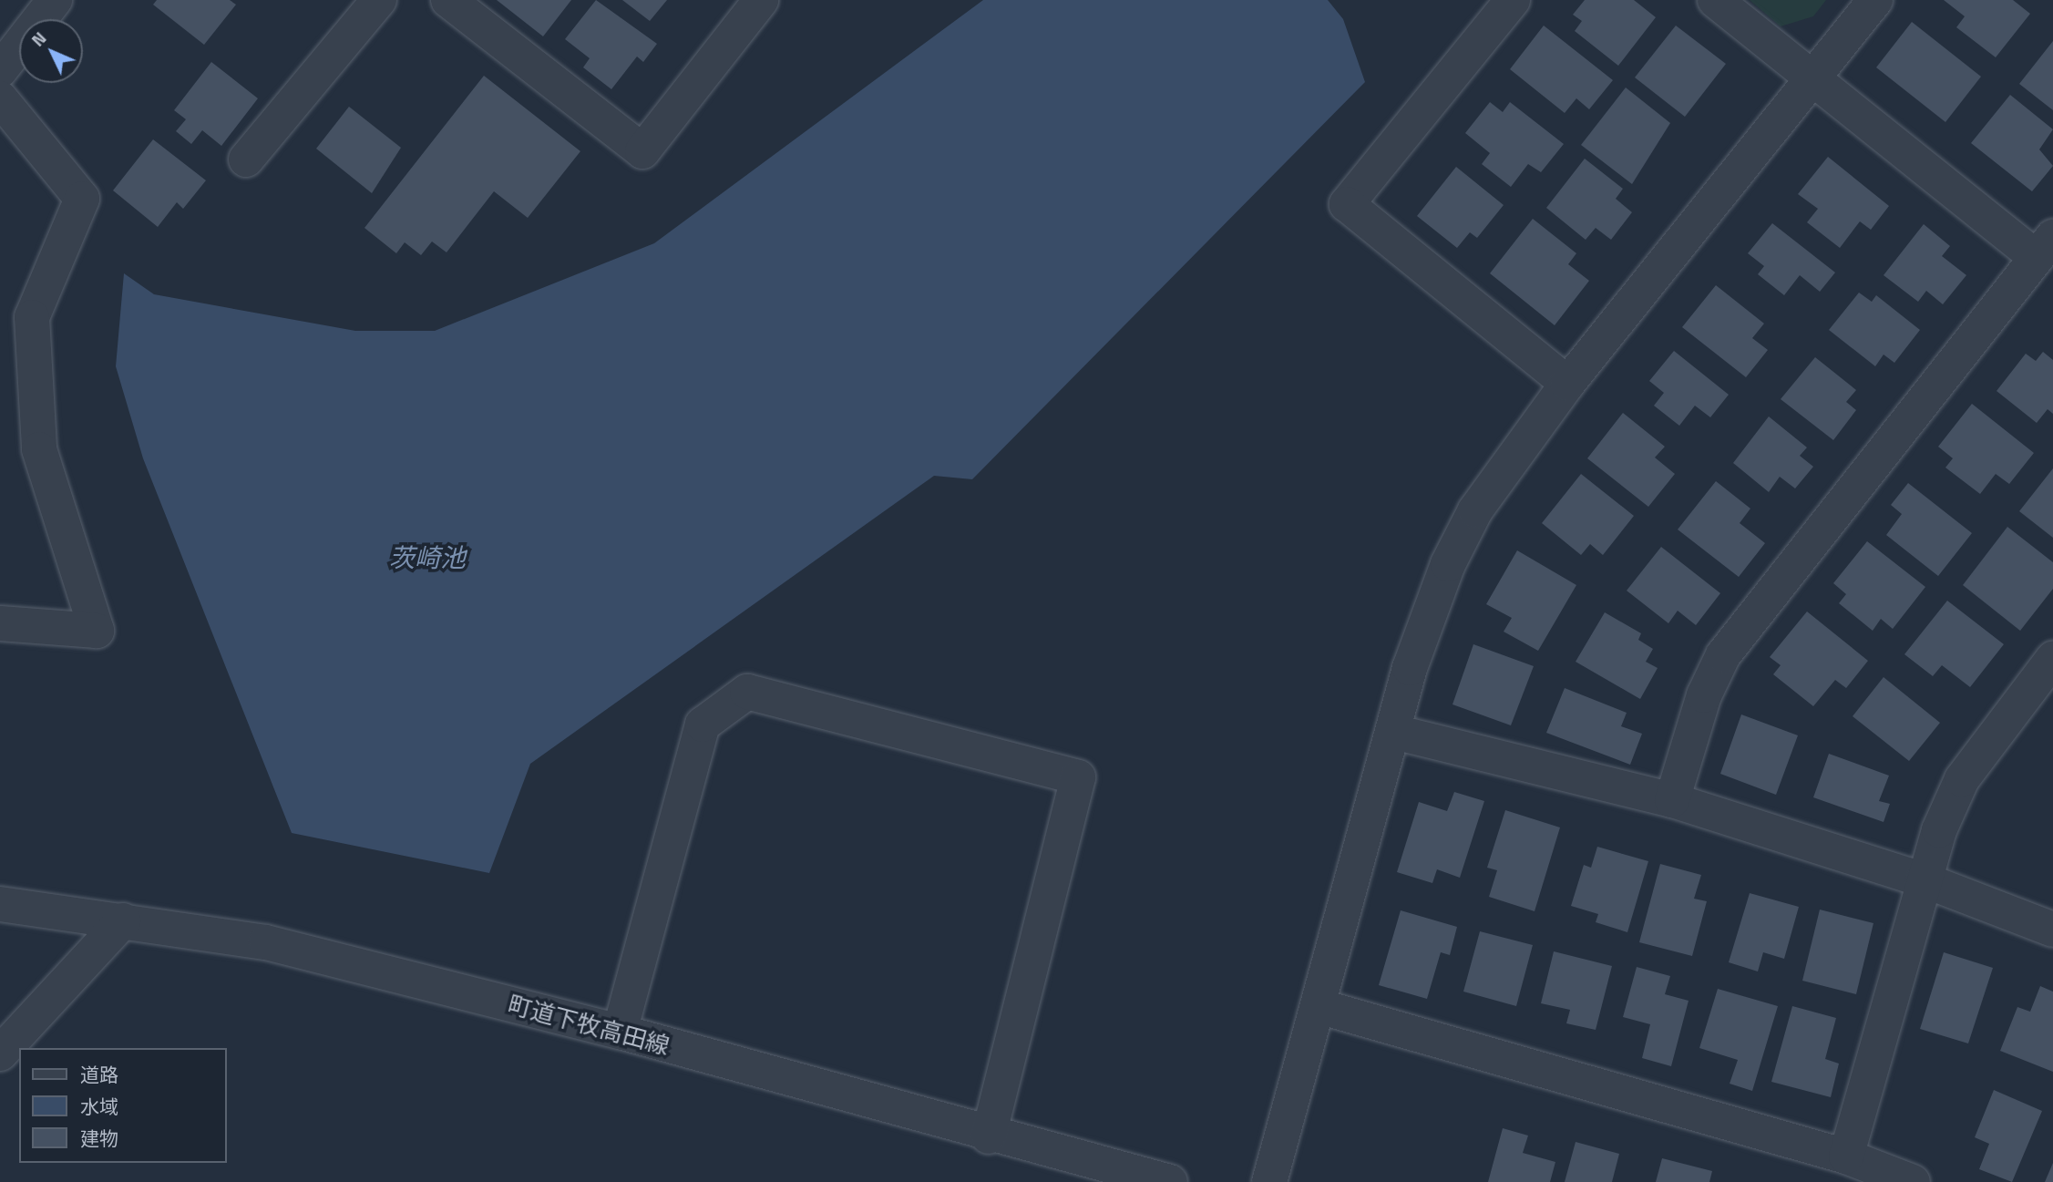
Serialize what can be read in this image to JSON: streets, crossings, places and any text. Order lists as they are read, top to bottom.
{
  "streets": {
    "street": ["町道下牧高田線"]
  },
  "water": ["茨崎池"],
  "legend": ["道路", "水域", "建物"],
  "north": "top left"
}
